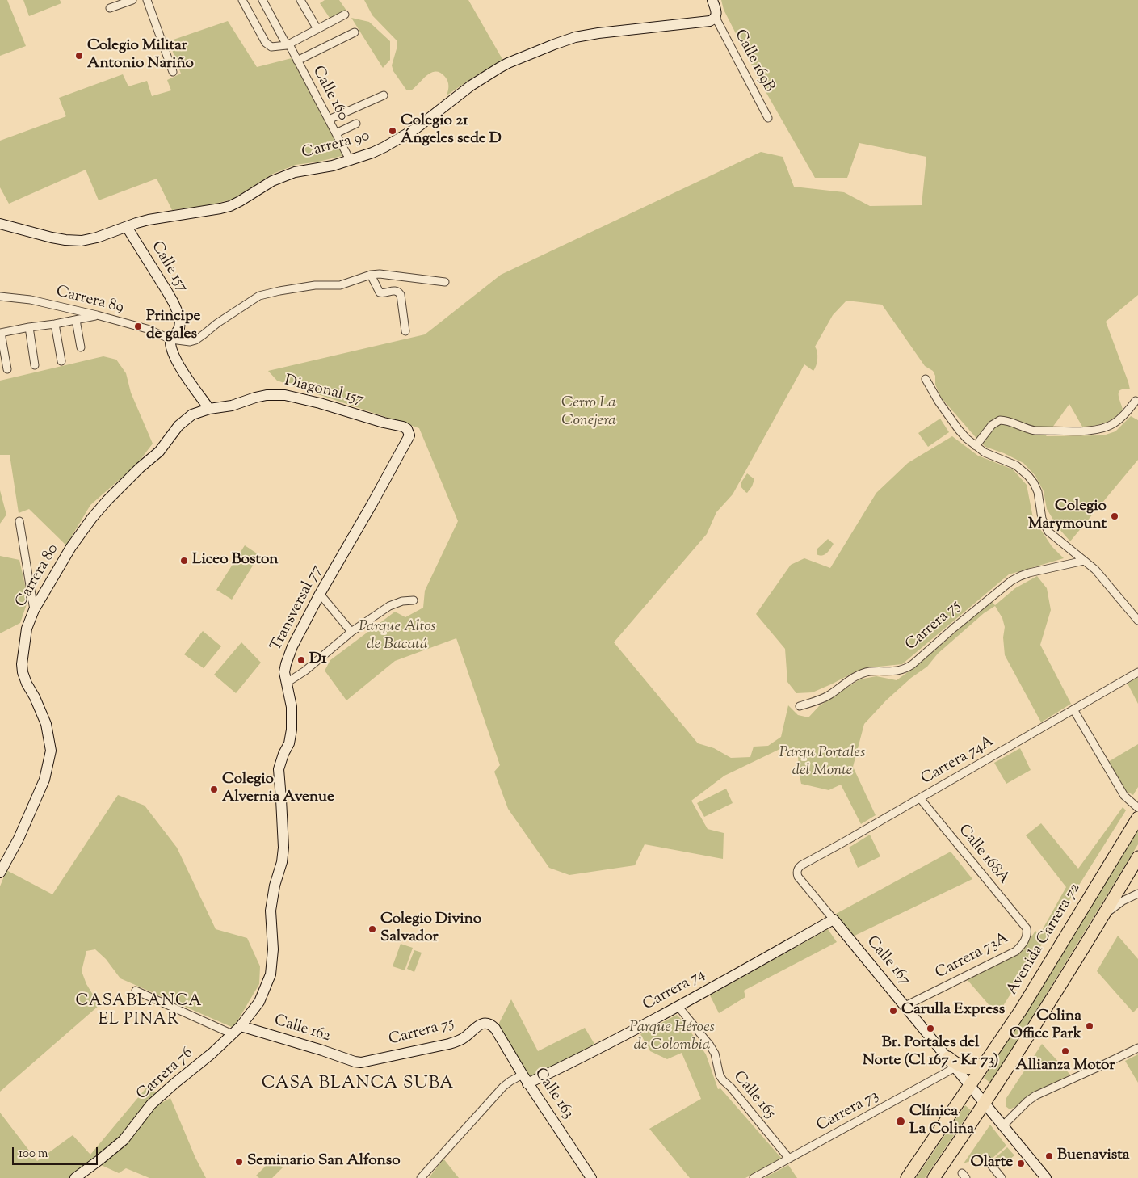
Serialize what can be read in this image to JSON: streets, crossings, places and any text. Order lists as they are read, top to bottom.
{
  "streets": {
    "highway": ["Avenida Carrera 72"],
    "street": [
      "Calle 169B",
      "Calle 160",
      "Carrera 90",
      "Calle 157",
      "Carrera 89",
      "Diagonal 157",
      "Carrera 80",
      "Transversal 77",
      "Carrera 75",
      "Carrera 74A",
      "Calle 168A",
      "Carrera 73A",
      "Calle 167",
      "Carrera 74",
      "Calle 162",
      "Carrera 76",
      "Calle 163",
      "Calle 165",
      "Carrera 73"
    ]
  },
  "crossings": [
    ["Calle 169B", "Carrera 90"],
    ["Carrera 90", "Calle 157"],
    ["Calle 157", "Carrera 89"],
    ["Diagonal 157", "Carrera 80"],
    ["Diagonal 157", "Transversal 77"],
    ["Transversal 77", "Calle 162"],
    ["Transversal 77", "Carrera 76"],
    ["Carrera 75", "Calle 162"],
    ["Carrera 75", "Calle 163"],
    ["Carrera 74A", "Calle 168A"],
    ["Carrera 74A", "Calle 167"],
    ["Calle 168A", "Carrera 73A"],
    ["Avenida Carrera 72", "Calle 167"],
    ["Carrera 73A", "Calle 167"],
    ["Calle 167", "Carrera 74"],
    ["Calle 167", "Carrera 73"],
    ["Carrera 74", "Calle 163"],
    ["Carrera 74", "Calle 165"],
    ["Calle 162", "Carrera 76"],
    ["Calle 165", "Carrera 73"]
  ],
  "districts": ["CASABLANCA EL PINAR", "CASA BLANCA SUBA"],
  "parks": [
    "Cerro La Conejera",
    "Parque Altos de Bacatá",
    "Parqu Portales del Monte",
    "Parque Héroes de Colombia"
  ],
  "places": [
    "Colegio Militar Antonio Nariño",
    "Colegio 21 Ángeles sede D",
    "Principe de gales",
    "Colegio Marymount",
    "Liceo Boston",
    "D1",
    "Colegio Alvernia Avenue",
    "Colegio Divino Salvador",
    "Carulla Express",
    "Colina Office Park",
    "Br. Portales del Norte (Cl 167 - Kr 73)",
    "Allianza Motor",
    "Clínica La Colina",
    "Buenavista",
    "Seminario San Alfonso",
    "Olarte"
  ],
  "scale_bar": "100 m"
}
